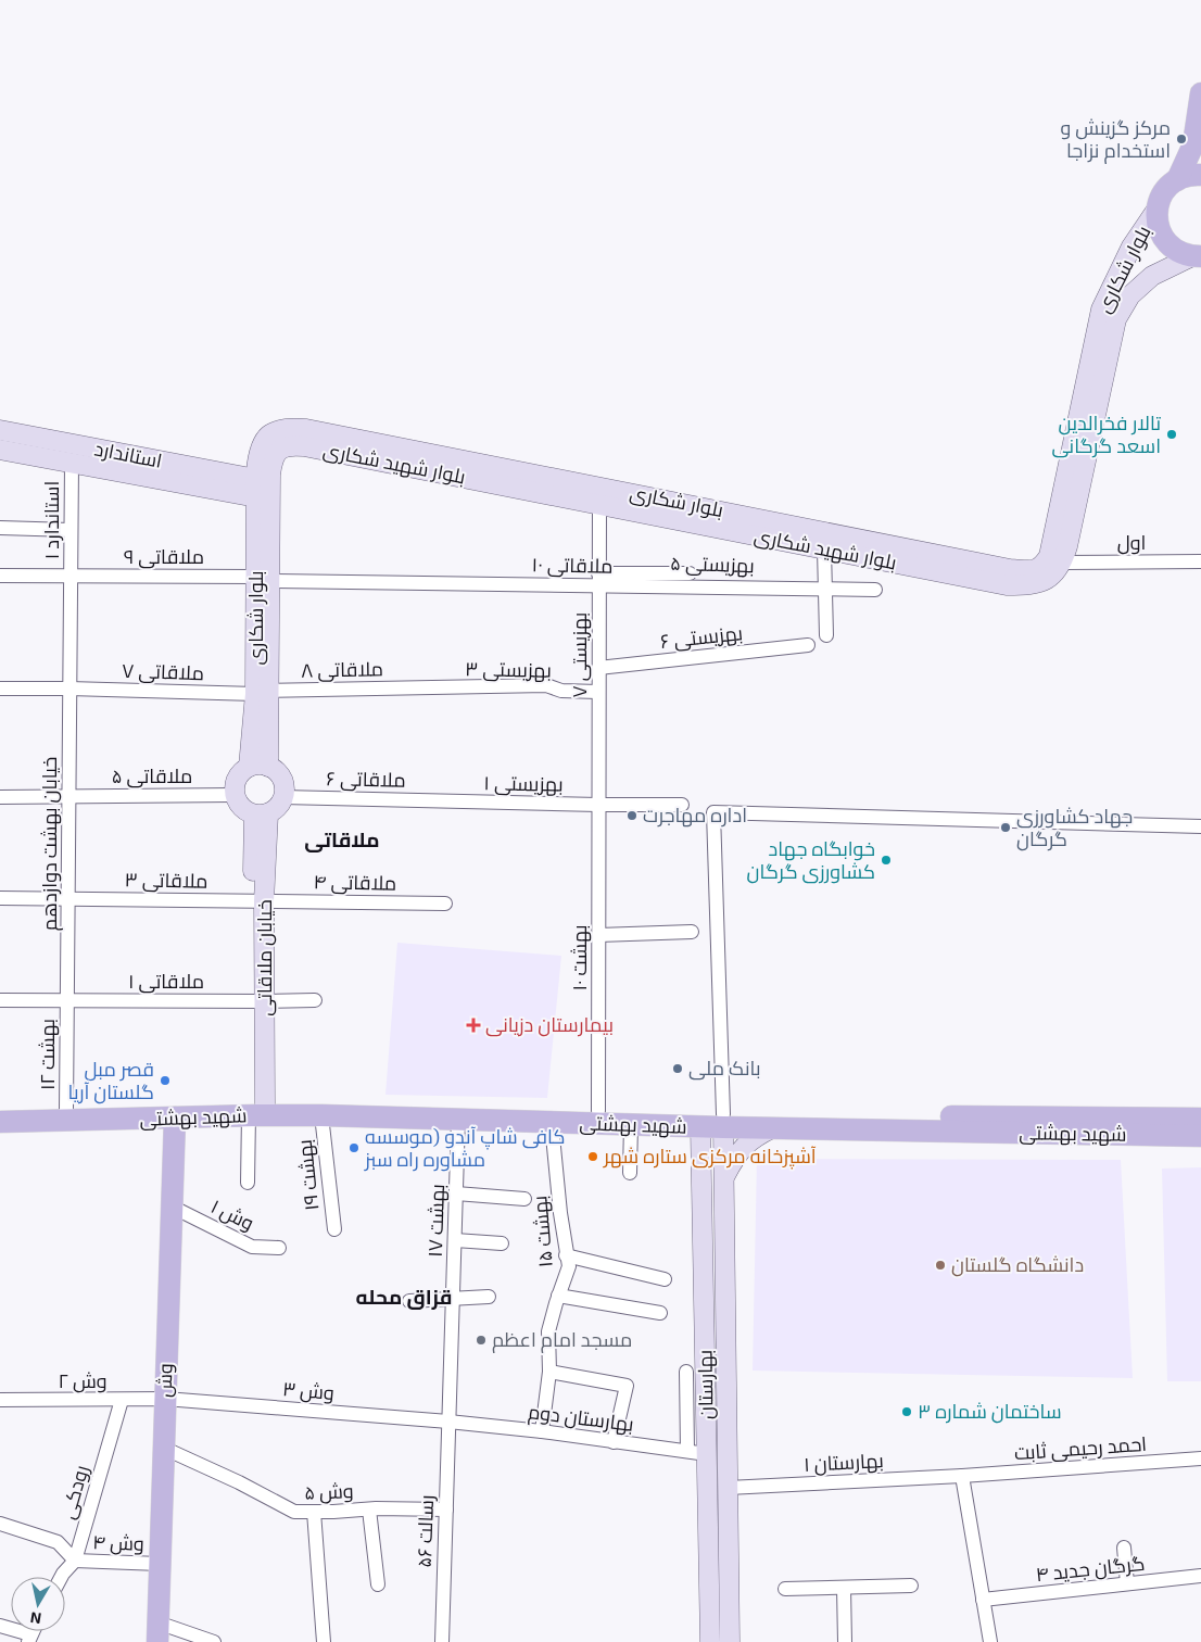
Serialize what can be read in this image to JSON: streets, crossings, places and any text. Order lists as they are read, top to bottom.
{
  "streets": {
    "main road": [
      "بلوار شکاری",
      "استاندارد",
      "بلوار شهید شکاری",
      "خیابان ملاقاتی",
      "شهید بهشتی",
      "وش",
      "بهارستان"
    ],
    "street": [
      "استاندارد ۱",
      "اول",
      "ملاقاتی ۹",
      "۵ بهزیستی",
      "۱۰ ملاقاتی",
      "بهزیستی ۶",
      "۷ بهزیستی",
      "ملاقاتی ۸",
      "۳ بهزیستی",
      "۷ ملاقاتی",
      "ملاقاتی ۵",
      "۶ ملاقاتی",
      "بهزیستی ۱",
      "خیابان بهشت دوازدهم",
      "ملاقاتی ۳",
      "ملاقاتی ۴",
      "بهشت ۱۰",
      "ملاقاتی ۱",
      "۱۲ بهشت",
      "بهشت ۱۹",
      "وش ۱",
      "بهشت ۱۷",
      "بهشت ۱۵",
      "وش ۲",
      "وش ۳",
      "بهارستان دوم",
      "احمد رحیمی ثابت",
      "۱ بهارستان",
      "رودکی",
      "وش ۵",
      "۵۶ رسالت",
      "وش ۴",
      "گرگان جدید ۴"
    ]
  },
  "crossings": [
    ["بلوار شکاری", "استاندارد"],
    ["بلوار شکاری", "بلوار شهید شکاری"],
    ["بلوار شکاری", "ملاقاتی ۹"],
    ["بلوار شکاری", "۱۰ ملاقاتی"],
    ["بلوار شکاری", "ملاقاتی ۸"],
    ["بلوار شکاری", "۷ ملاقاتی"],
    ["بلوار شکاری", "ملاقاتی ۵"],
    ["بلوار شکاری", "۶ ملاقاتی"],
    ["بلوار شکاری", "خیابان ملاقاتی"],
    ["استاندارد", "بلوار شهید شکاری"],
    ["استاندارد", "استاندارد ۱"],
    ["بلوار شهید شکاری", "اول"],
    ["بلوار شهید شکاری", "۷ بهزیستی"],
    ["استاندارد ۱", "ملاقاتی ۹"],
    ["استاندارد ۱", "۷ ملاقاتی"],
    ["استاندارد ۱", "خیابان بهشت دوازدهم"],
    ["ملاقاتی ۹", "۱۰ ملاقاتی"],
    ["۵ بهزیستی", "۱۰ ملاقاتی"],
    ["۵ بهزیستی", "۷ بهزیستی"],
    ["بهزیستی ۶", "۷ بهزیستی"],
    ["۷ بهزیستی", "۳ بهزیستی"],
    ["۷ بهزیستی", "بهزیستی ۱"],
    ["۷ بهزیستی", "بهشت ۱۰"],
    ["ملاقاتی ۸", "۳ بهزیستی"],
    ["ملاقاتی ۸", "۷ ملاقاتی"],
    ["۷ ملاقاتی", "خیابان بهشت دوازدهم"],
    ["ملاقاتی ۵", "۶ ملاقاتی"],
    ["ملاقاتی ۵", "خیابان بهشت دوازدهم"],
    ["ملاقاتی ۵", "خیابان ملاقاتی"],
    ["۶ ملاقاتی", "بهزیستی ۱"],
    ["۶ ملاقاتی", "خیابان ملاقاتی"],
    ["بهزیستی ۱", "بهشت ۱۰"],
    ["خیابان بهشت دوازدهم", "ملاقاتی ۳"],
    ["خیابان بهشت دوازدهم", "ملاقاتی ۱"],
    ["خیابان بهشت دوازدهم", "۱۲ بهشت"],
    ["ملاقاتی ۳", "ملاقاتی ۴"],
    ["ملاقاتی ۳", "خیابان ملاقاتی"],
    ["ملاقاتی ۴", "خیابان ملاقاتی"],
    ["خیابان ملاقاتی", "ملاقاتی ۱"],
    ["خیابان ملاقاتی", "شهید بهشتی"],
    ["بهشت ۱۰", "شهید بهشتی"],
    ["ملاقاتی ۱", "۱۲ بهشت"],
    ["۱۲ بهشت", "شهید بهشتی"],
    ["شهید بهشتی", "بهشت ۱۹"],
    ["شهید بهشتی", "بهشت ۱۷"],
    ["شهید بهشتی", "بهشت ۱۵"],
    ["شهید بهشتی", "وش"],
    ["شهید بهشتی", "بهارستان"],
    ["وش ۱", "وش"],
    ["بهشت ۱۷", "وش ۳"],
    ["بهشت ۱۷", "بهارستان دوم"],
    ["بهشت ۱۷", "۵۶ رسالت"],
    ["بهشت ۱۵", "بهارستان دوم"],
    ["وش", "وش ۲"],
    ["وش", "وش ۳"],
    ["وش", "وش ۵"],
    ["وش", "وش ۴"],
    ["وش ۲", "وش ۳"],
    ["وش ۲", "رودکی"],
    ["بهارستان", "بهارستان دوم"],
    ["بهارستان", "۱ بهارستان"],
    ["وش ۳", "بهارستان دوم"],
    ["وش ۳", "۵۶ رسالت"],
    ["بهارستان دوم", "۵۶ رسالت"],
    ["احمد رحیمی ثابت", "۱ بهارستان"],
    ["رودکی", "وش ۴"],
    ["وش ۵", "۵۶ رسالت"]
  ],
  "districts": ["ملاقاتی", "قزاق محله"],
  "places": {
    "other": [
      "مرکز گزینش و استخدام نزاجا",
      "تالار فخرالدین اسعد گرگانی",
      "اداره مهاجرت",
      "جهاد کشاورزی گرگان",
      "خوابگاه جهاد کشاورزی گرگان",
      "بانک ملی",
      "قصر مبل گلستان آریا",
      "کافی شاپ آندو (موسسه مشاوره راه سبز",
      "آشپزخانه مرکزی ستاره شهر",
      "دانشگاه گلستان",
      "مسجد امام اعظم",
      "ساختمان شماره ۳"
    ],
    "health": ["بیمارستان دزیانی"]
  },
  "north": "bottom"
}
